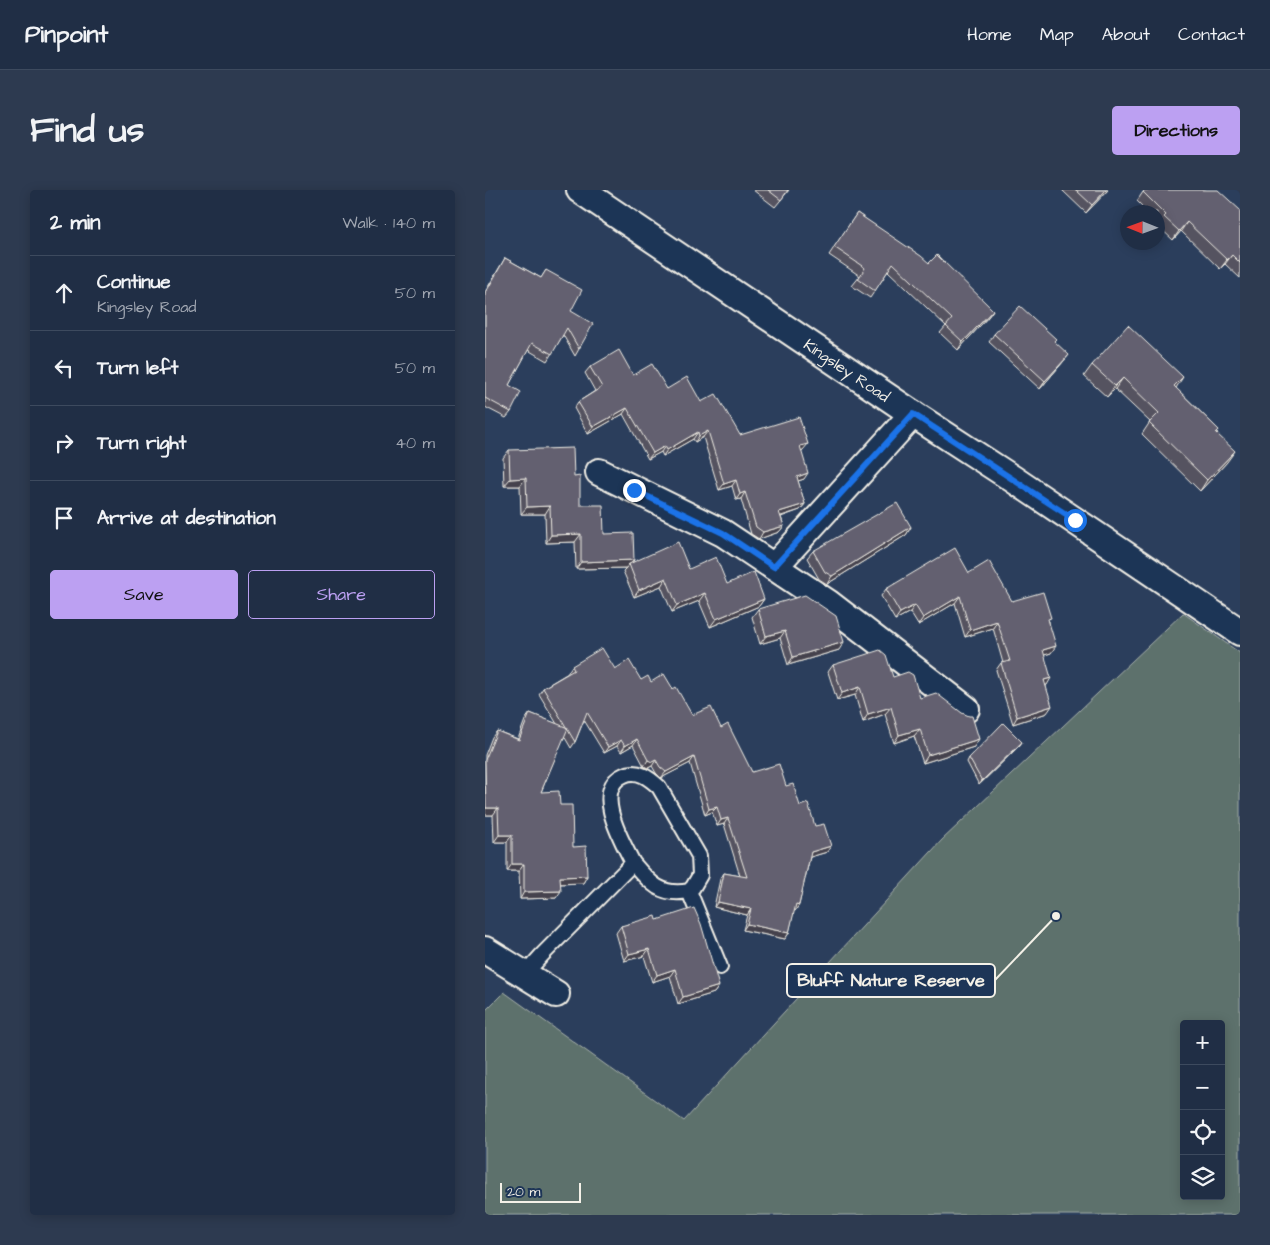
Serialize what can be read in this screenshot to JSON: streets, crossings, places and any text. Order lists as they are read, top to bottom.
{
  "streets": {
    "street": ["Kingsley Road"]
  },
  "places": ["Bluff Nature Reserve"],
  "scale_bar": "20 m",
  "north": "left",
  "page": {
    "header": "Pinpoint",
    "nav": [
      "Home",
      "Map",
      "About",
      "Contact"
    ],
    "title": "Find us",
    "buttons": [
      "Directions",
      ["Save", "Share"]
    ],
    "heading": ["2 min", "Walk · 140 m"],
    "list": [
      ["Continue", "Kingsley Road", "50 m"],
      ["Turn left", "50 m"],
      ["Turn right", "40 m"],
      "Arrive at destination"
    ],
    "map_buttons": ["+", "−"],
    "scale": "20 m"
  }
}
